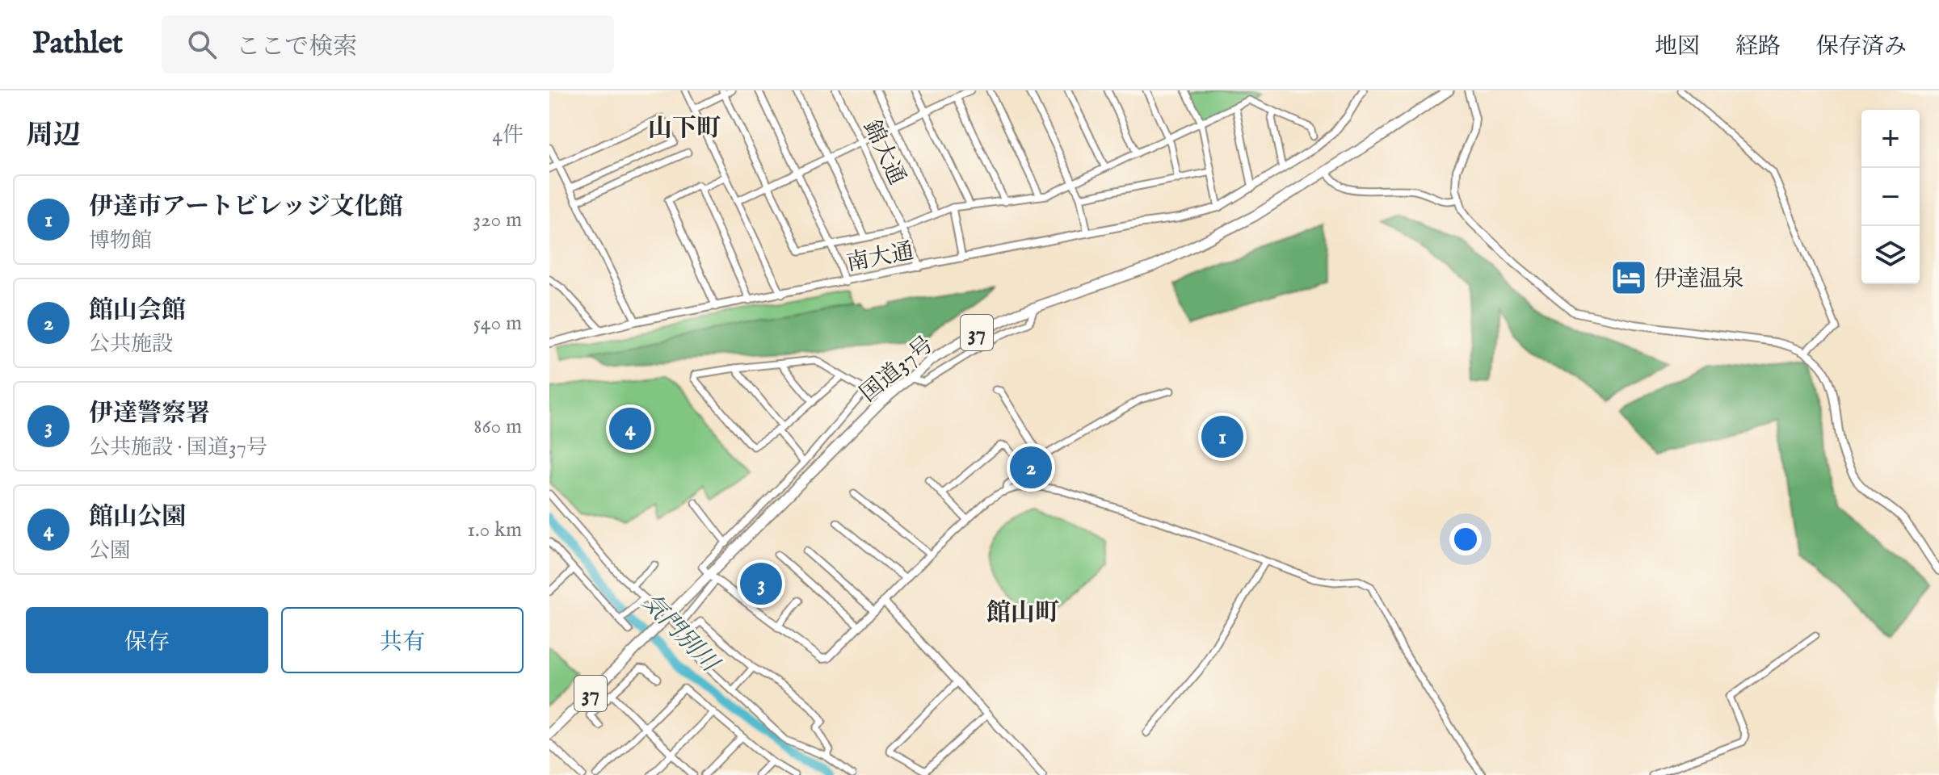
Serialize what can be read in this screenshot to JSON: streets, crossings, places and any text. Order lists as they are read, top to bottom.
{
  "streets": {
    "highway": ["37", "国道37号"],
    "street": ["錦大通", "南大通"]
  },
  "crossings": [
    ["錦大通", "南大通"]
  ],
  "districts": ["山下町", "館山町"],
  "water": ["気門別川"],
  "places": {
    "hotel": ["伊達温泉"]
  },
  "page": {
    "header": "Pathlet",
    "search": "ここで検索",
    "nav": ["地図", "経路", "保存済み"],
    "heading": ["周辺", "4件"],
    "map_buttons": ["+", "−"],
    "list": [
      {
        "mark": "1",
        "name": "伊達市アートビレッジ文化館",
        "note": "博物館",
        "value": "320 m"
      },
      {
        "mark": "2",
        "name": "館山会館",
        "note": "公共施設",
        "value": "540 m"
      },
      {
        "mark": "3",
        "name": "伊達警察署",
        "note": "公共施設 · 国道37号",
        "value": "860 m"
      },
      {
        "mark": "4",
        "name": "館山公園",
        "note": "公園",
        "value": "1.0 km"
      }
    ],
    "pins": [
      "4",
      "1",
      "2",
      "3"
    ],
    "buttons": ["保存", "共有"]
  }
}
